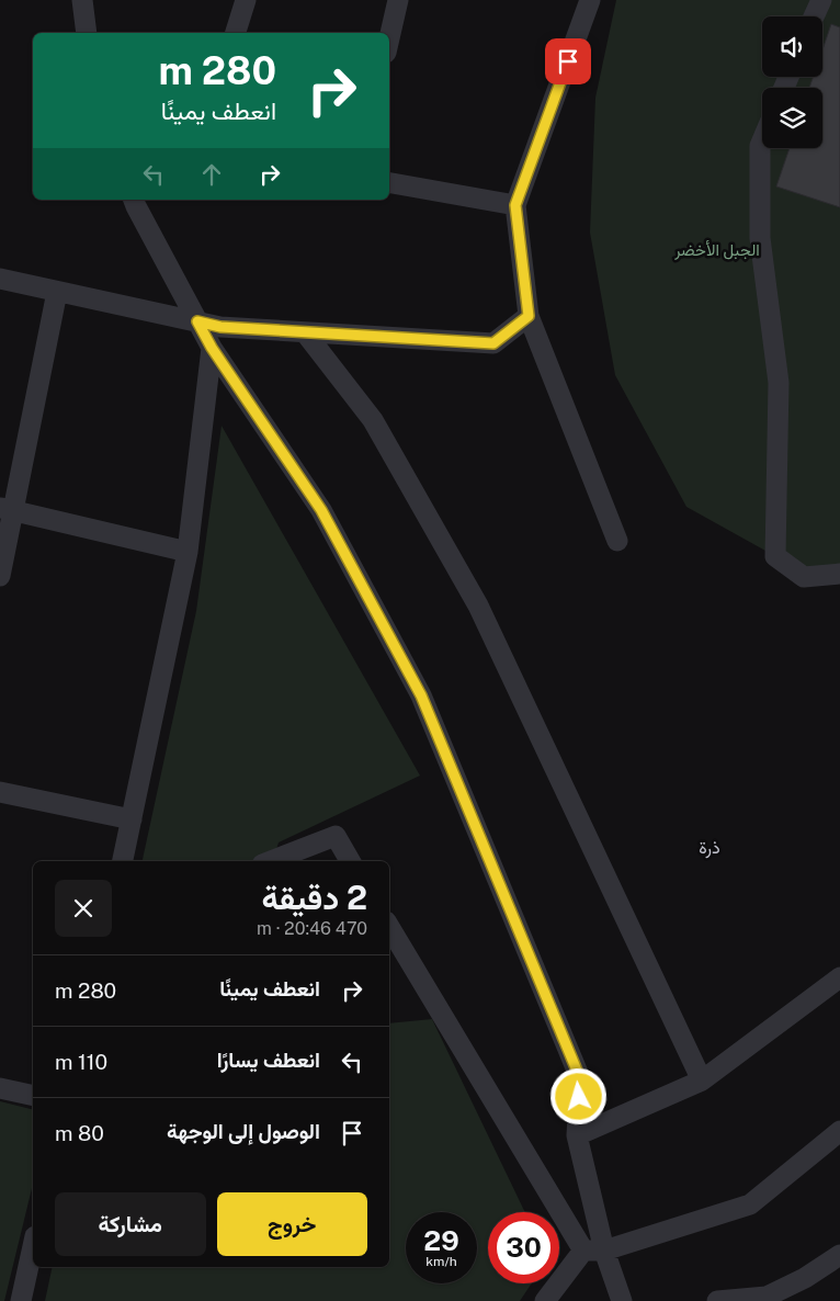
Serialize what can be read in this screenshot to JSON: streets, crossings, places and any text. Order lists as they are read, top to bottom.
{
  "districts": ["ذرة"],
  "parks": ["الجبل الأخضر"],
  "page": {
    "turn": ["280 m", "انعطف يمينًا"],
    "heading": ["2 دقيقة", "470 m · 20:46"],
    "list": [
      {
        "name": "انعطف يمينًا",
        "value": "280 m"
      },
      {
        "name": "انعطف يسارًا",
        "value": "110 m"
      },
      {
        "name": "الوصول إلى الوجهة",
        "value": "80 m"
      }
    ],
    "buttons": ["خروج", "مشاركة"],
    "speed": "29 km/h",
    "limit": "30"
  }
}
